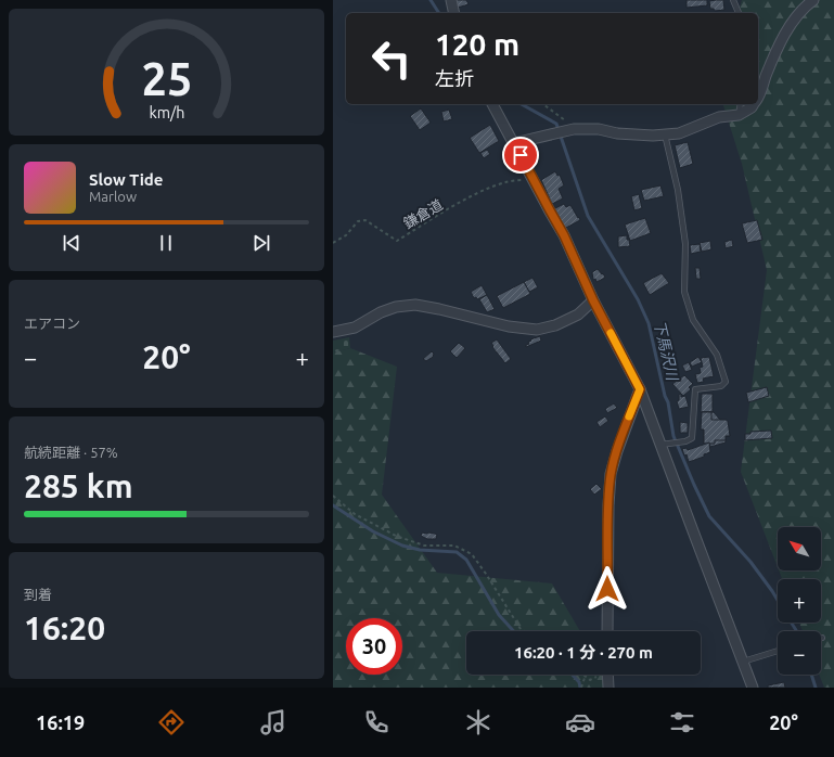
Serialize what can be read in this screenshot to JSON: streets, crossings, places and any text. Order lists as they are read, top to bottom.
{
  "streets": {
    "path": ["鎌倉道"]
  },
  "water": ["下馬沢川"],
  "north": "top left",
  "page": {
    "turn": ["120 m", "左折"],
    "song": ["Slow Tide", "Marlow"],
    "tile": [
      "エアコン",
      ["航続距離 · 57%", "285 km"],
      ["到着", "16:20"]
    ],
    "heat": ["−", "20°", "+"],
    "map_buttons": ["+", "−"],
    "limit": "30",
    "trip": "16:20 · 1 分 · 270 m",
    "tabs": ["16:19", "20°"],
    "gauge": ["25", "km/h"]
  }
}
